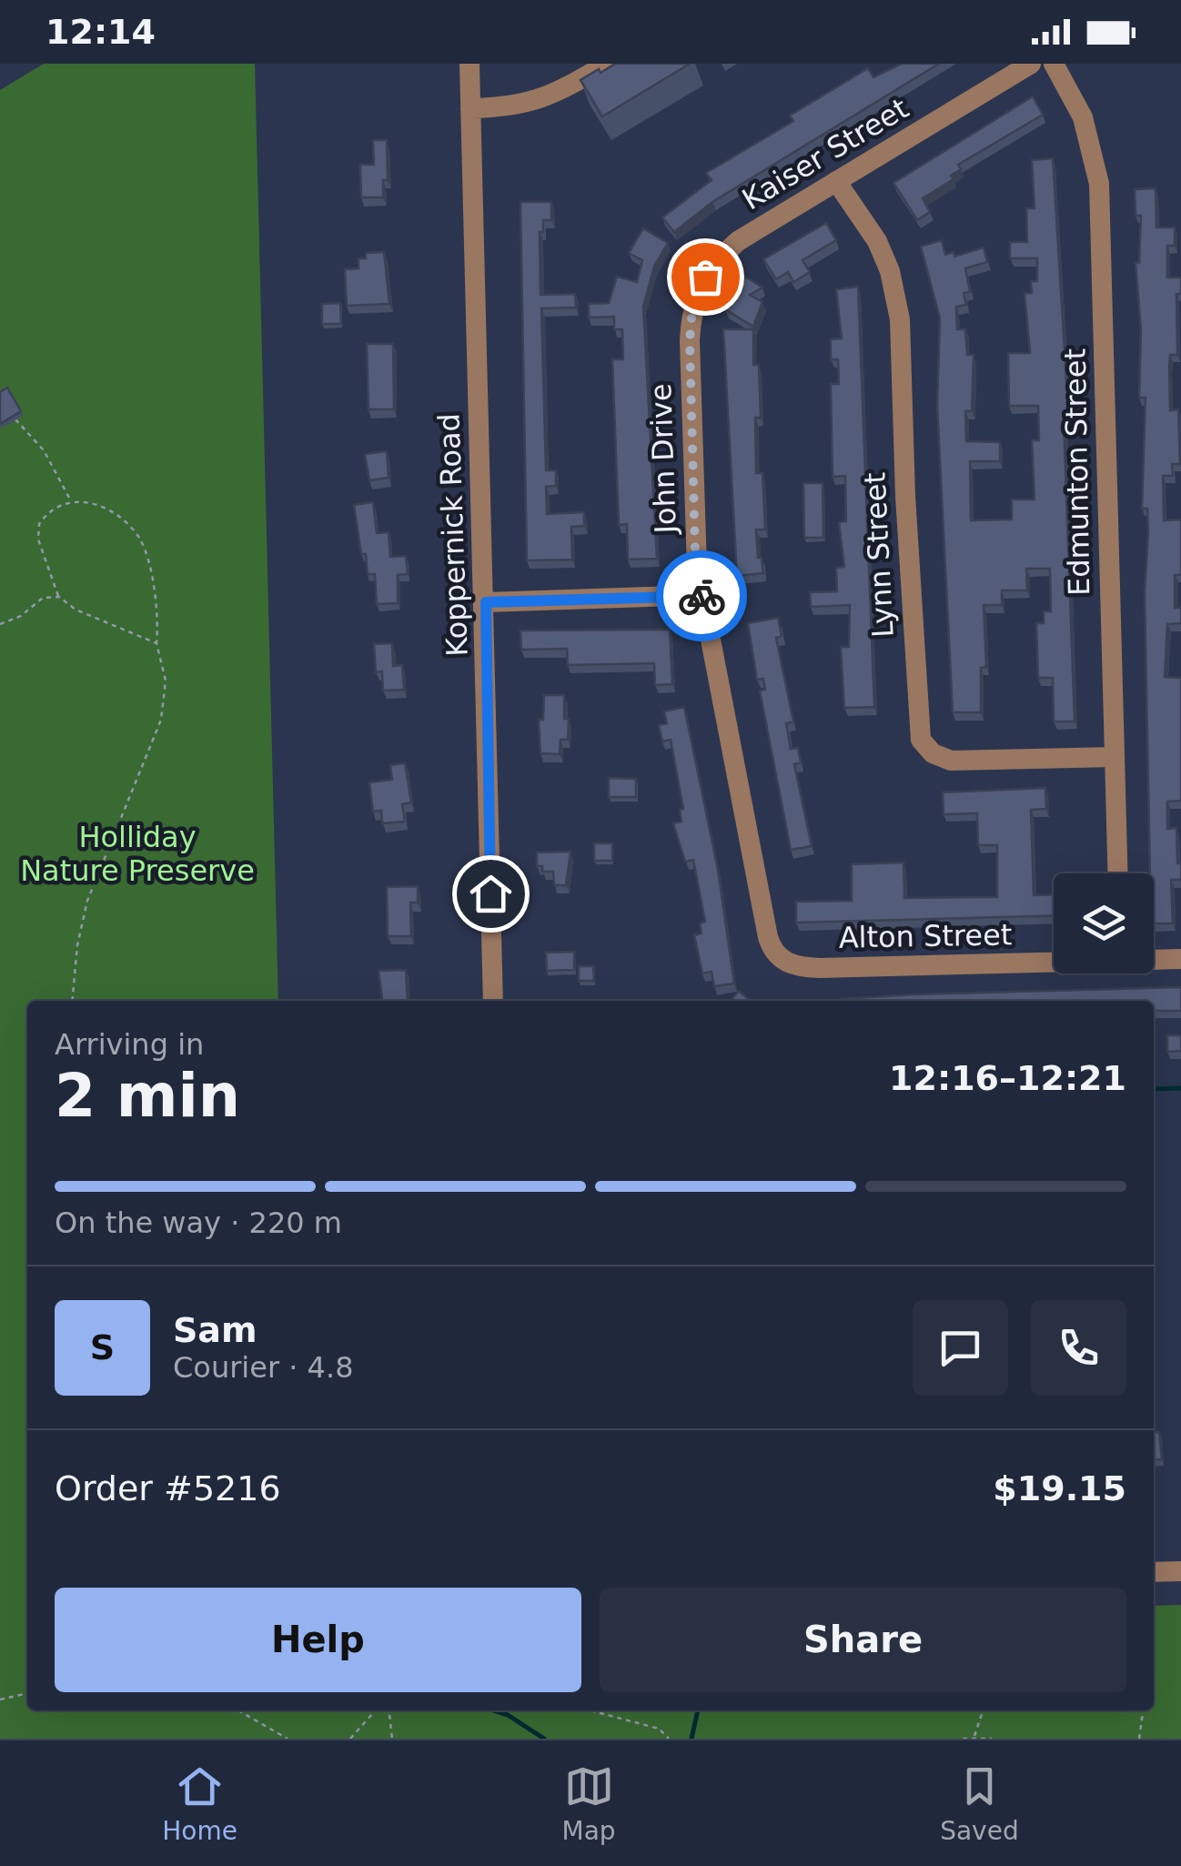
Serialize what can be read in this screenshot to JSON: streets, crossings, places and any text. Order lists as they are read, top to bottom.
{
  "streets": {
    "street": [
      "Kaiser Street",
      "John Drive",
      "Edmunton Street",
      "Koppernick Road",
      "Lynn Street",
      "Alton Street"
    ]
  },
  "crossings": [
    ["Kaiser Street", "John Drive"],
    ["Kaiser Street", "Lynn Street"],
    ["John Drive", "Alton Street"],
    ["Edmunton Street", "Lynn Street"]
  ],
  "parks": ["Holliday Nature Preserve"],
  "page": {
    "status": "12:14",
    "heading": ["2 min", "Arriving in", "12:16–12:21"],
    "panel": [
      "Sam",
      "Courier · 4.8",
      "Order #5216",
      "$19.15"
    ],
    "bar": "On the way · 220 m",
    "round": "S",
    "buttons": ["Help", "Share"],
    "tabs": ["Home", "Map", "Saved"]
  }
}
